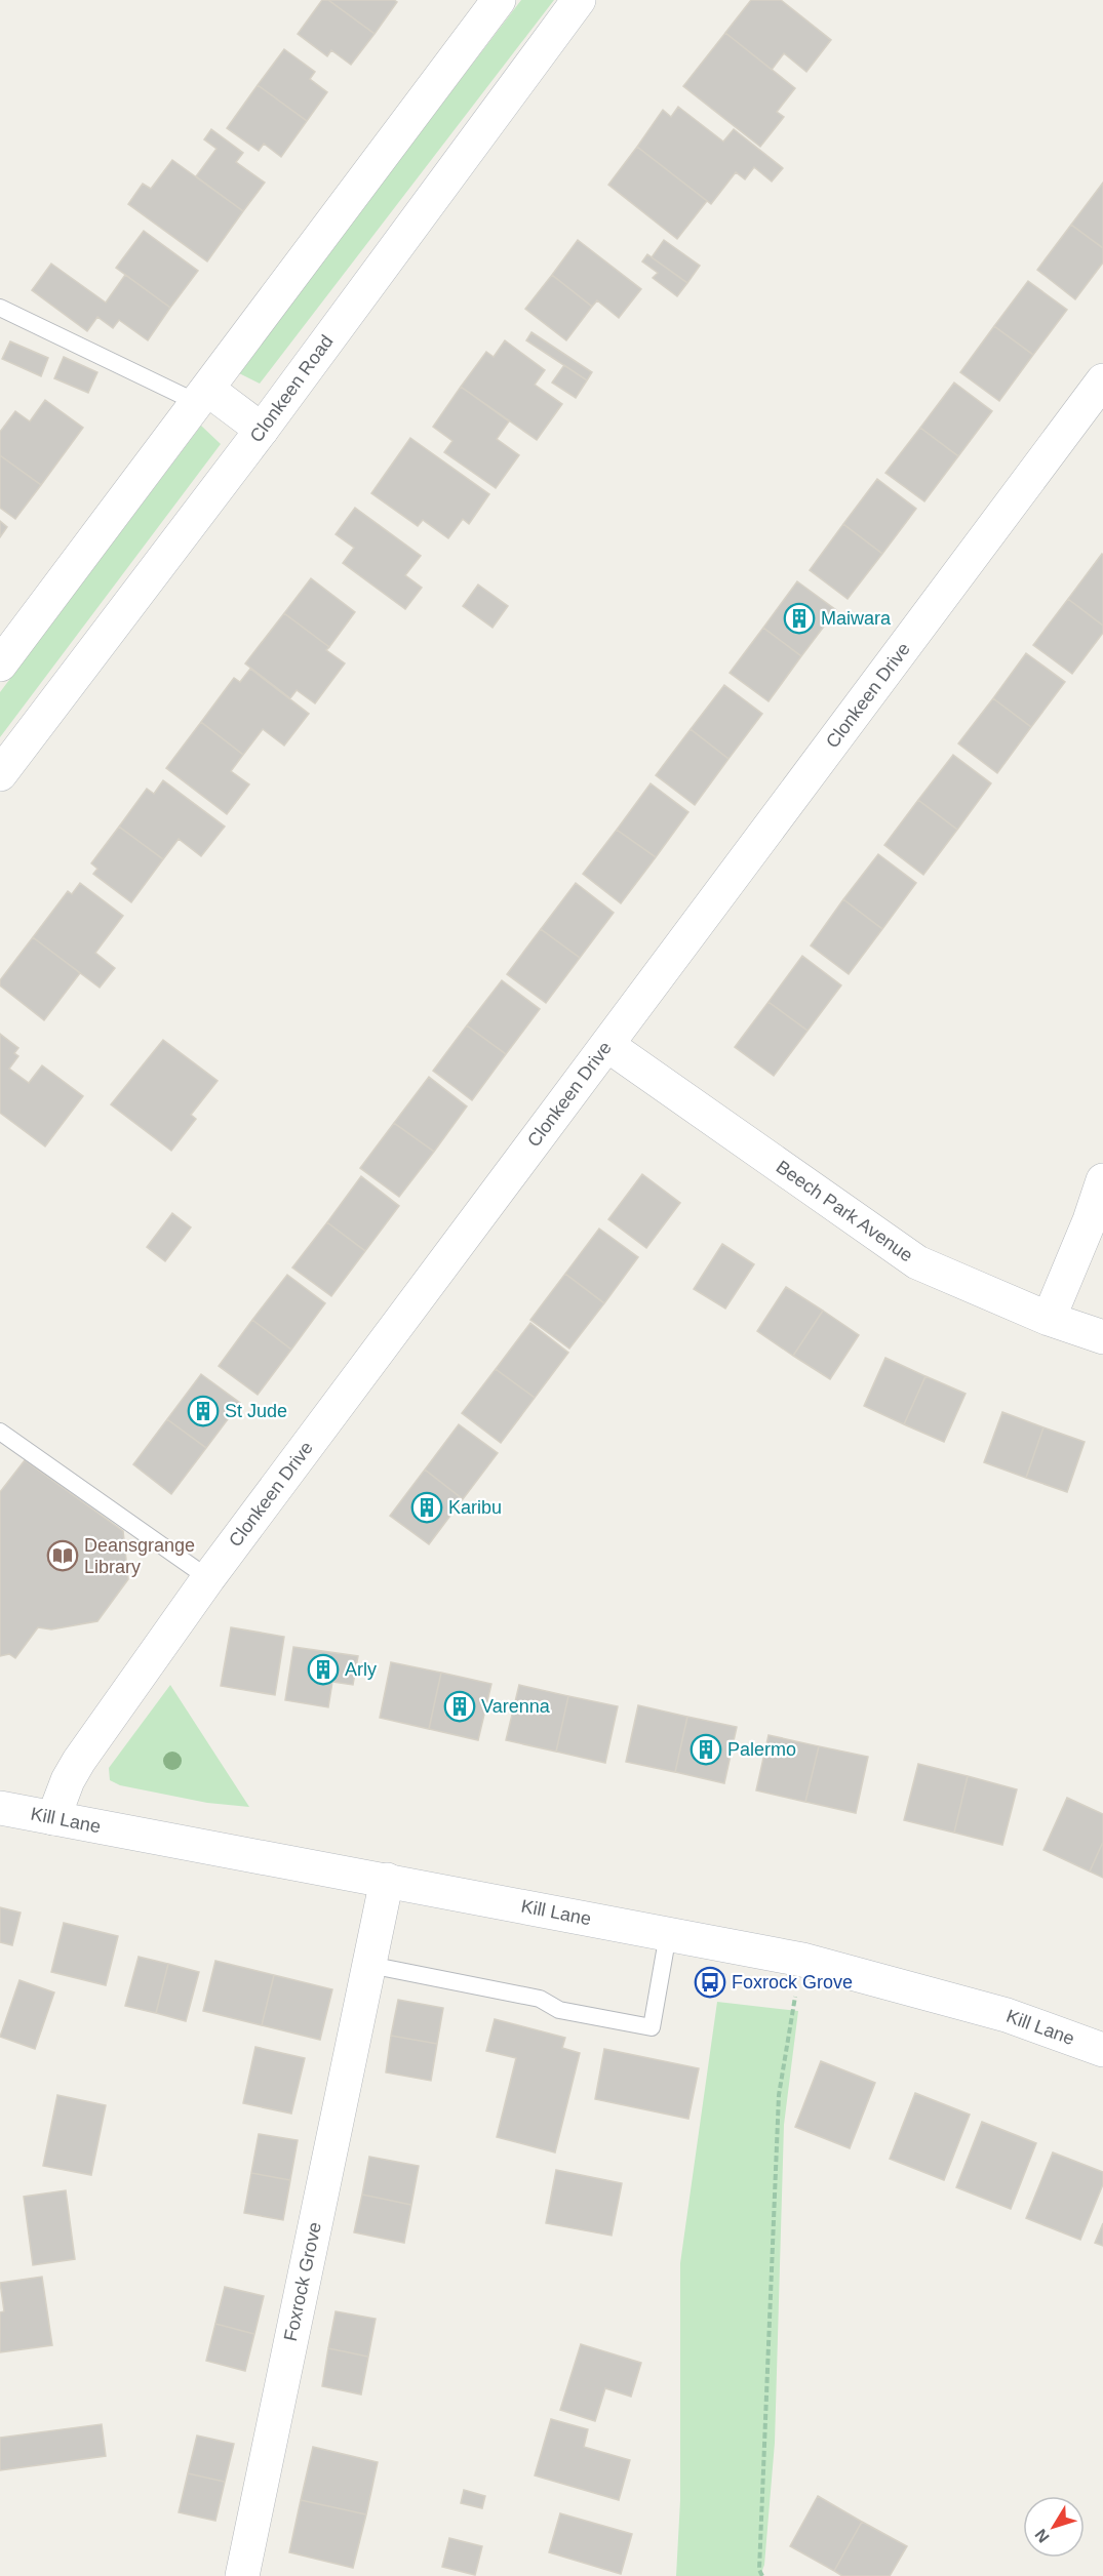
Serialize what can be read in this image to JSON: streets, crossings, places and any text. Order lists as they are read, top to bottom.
{
  "streets": {
    "street": [
      "Clonkeen Road",
      "Clonkeen Drive",
      "Beech Park Avenue",
      "Kill Lane",
      "Foxrock Grove"
    ]
  },
  "crossings": [
    ["Clonkeen Drive", "Beech Park Avenue"],
    ["Clonkeen Drive", "Kill Lane"],
    ["Kill Lane", "Foxrock Grove"]
  ],
  "places": {
    "building": [
      "Maiwara",
      "St Jude",
      "Karibu",
      "Arly",
      "Varenna",
      "Palermo"
    ],
    "library": ["Deansgrange Library"],
    "bus stop": ["Foxrock Grove"]
  },
  "north": "bottom left"
}
